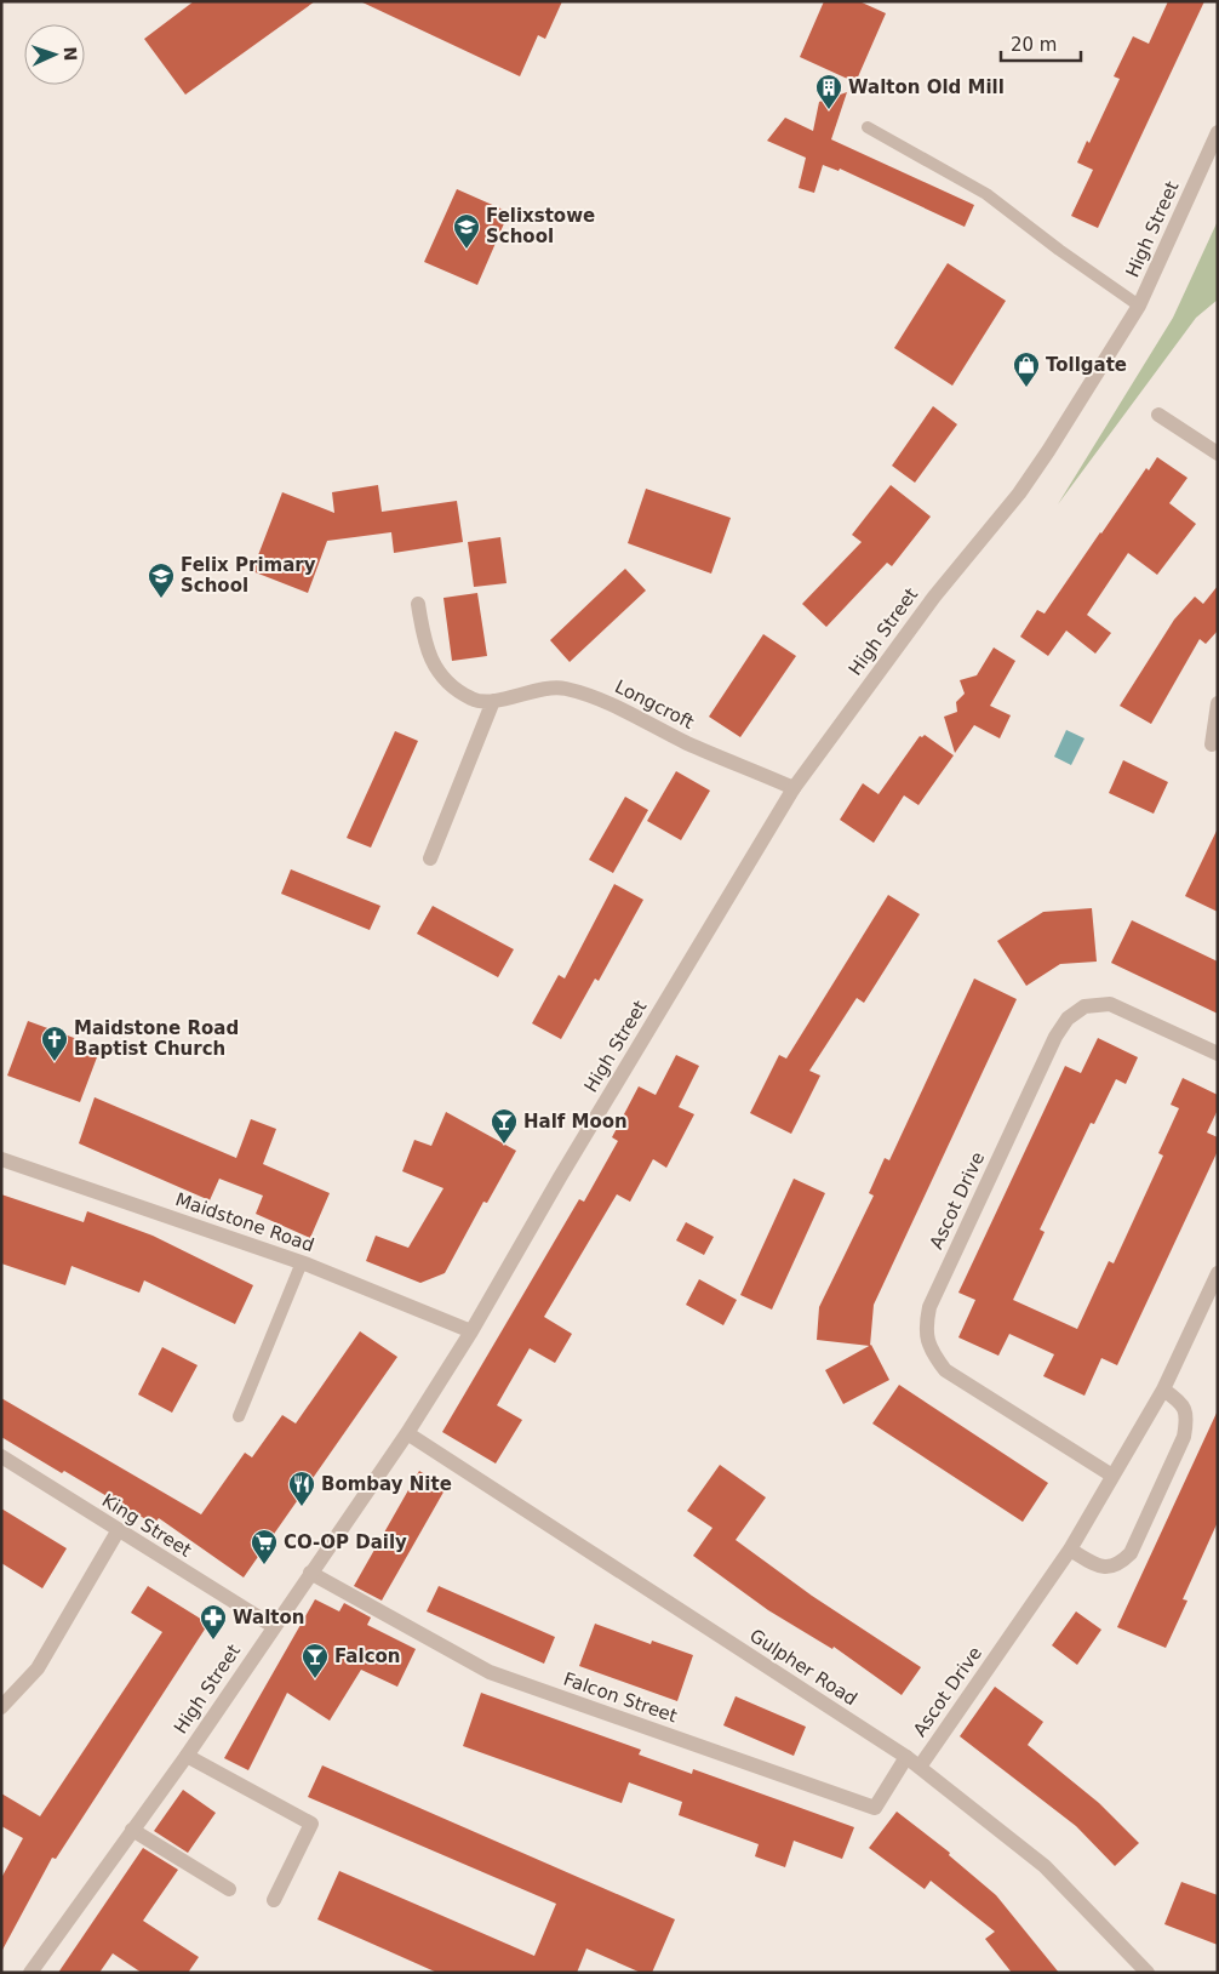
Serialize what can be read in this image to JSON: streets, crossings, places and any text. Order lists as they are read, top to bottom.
{
  "streets": {
    "street": [
      "High Street",
      "Longcroft",
      "Ascot Drive",
      "Maidstone Road",
      "King Street",
      "Gulpher Road",
      "Falcon Street"
    ]
  },
  "crossings": [
    ["High Street", "Longcroft"],
    ["High Street", "Maidstone Road"],
    ["High Street", "King Street"],
    ["High Street", "Gulpher Road"],
    ["High Street", "Falcon Street"],
    ["Ascot Drive", "Gulpher Road"],
    ["Gulpher Road", "Falcon Street"]
  ],
  "places": {
    "building": ["Walton Old Mill"],
    "school or university": ["Felixstowe School", "Felix Primary School"],
    "shop": ["Tollgate"],
    "church": ["Maidstone Road Baptist Church"],
    "bar": ["Half Moon", "Falcon"],
    "restaurant": ["Bombay Nite"],
    "supermarket": ["CO-OP Daily"],
    "pharmacy": ["Walton"]
  },
  "scale_bar": "20 m",
  "north": "right"
}
